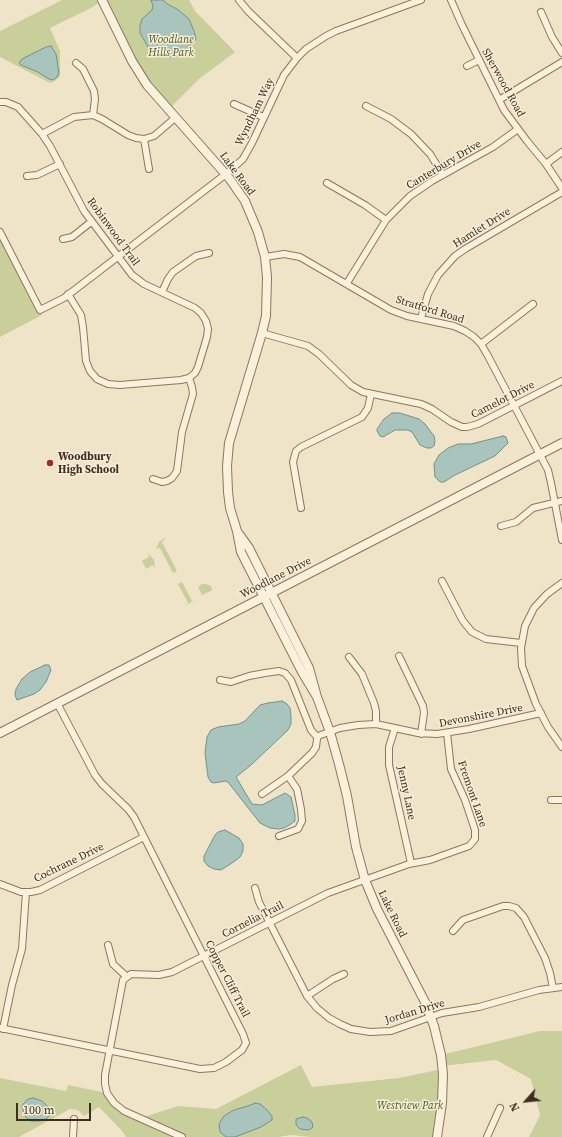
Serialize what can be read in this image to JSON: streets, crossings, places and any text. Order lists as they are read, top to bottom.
{
  "streets": {
    "street": [
      "Sherwood Road",
      "Wyndham Way",
      "Canterbury Drive",
      "Lake Road",
      "Hamlet Drive",
      "Robinwood Trail",
      "Stratford Road",
      "Camelot Drive",
      "Woodlane Drive",
      "Devonshire Drive",
      "Jenny Lane",
      "Fremont Lane",
      "Cochrane Drive",
      "Cornelia Trail",
      "Copper Cliff Trail",
      "Jordan Drive"
    ]
  },
  "crossings": [
    ["Sherwood Road", "Canterbury Drive"],
    ["Wyndham Way", "Lake Road"],
    ["Wyndham Way", "Robinwood Trail"],
    ["Canterbury Drive", "Stratford Road"],
    ["Lake Road", "Stratford Road"],
    ["Lake Road", "Camelot Drive"],
    ["Lake Road", "Woodlane Drive"],
    ["Lake Road", "Devonshire Drive"],
    ["Lake Road", "Fremont Lane"],
    ["Lake Road", "Cornelia Trail"],
    ["Lake Road", "Jordan Drive"],
    ["Hamlet Drive", "Stratford Road"],
    ["Stratford Road", "Camelot Drive"],
    ["Stratford Road", "Woodlane Drive"],
    ["Woodlane Drive", "Copper Cliff Trail"],
    ["Devonshire Drive", "Jenny Lane"],
    ["Devonshire Drive", "Fremont Lane"],
    ["Jenny Lane", "Fremont Lane"],
    ["Fremont Lane", "Cornelia Trail"],
    ["Cochrane Drive", "Copper Cliff Trail"],
    ["Cornelia Trail", "Copper Cliff Trail"],
    ["Cornelia Trail", "Jordan Drive"]
  ],
  "parks": ["Woodlane Hills Park", "Westview Park"],
  "places": ["Woodbury High School"],
  "scale_bar": "100 m",
  "north": "bottom left"
}
